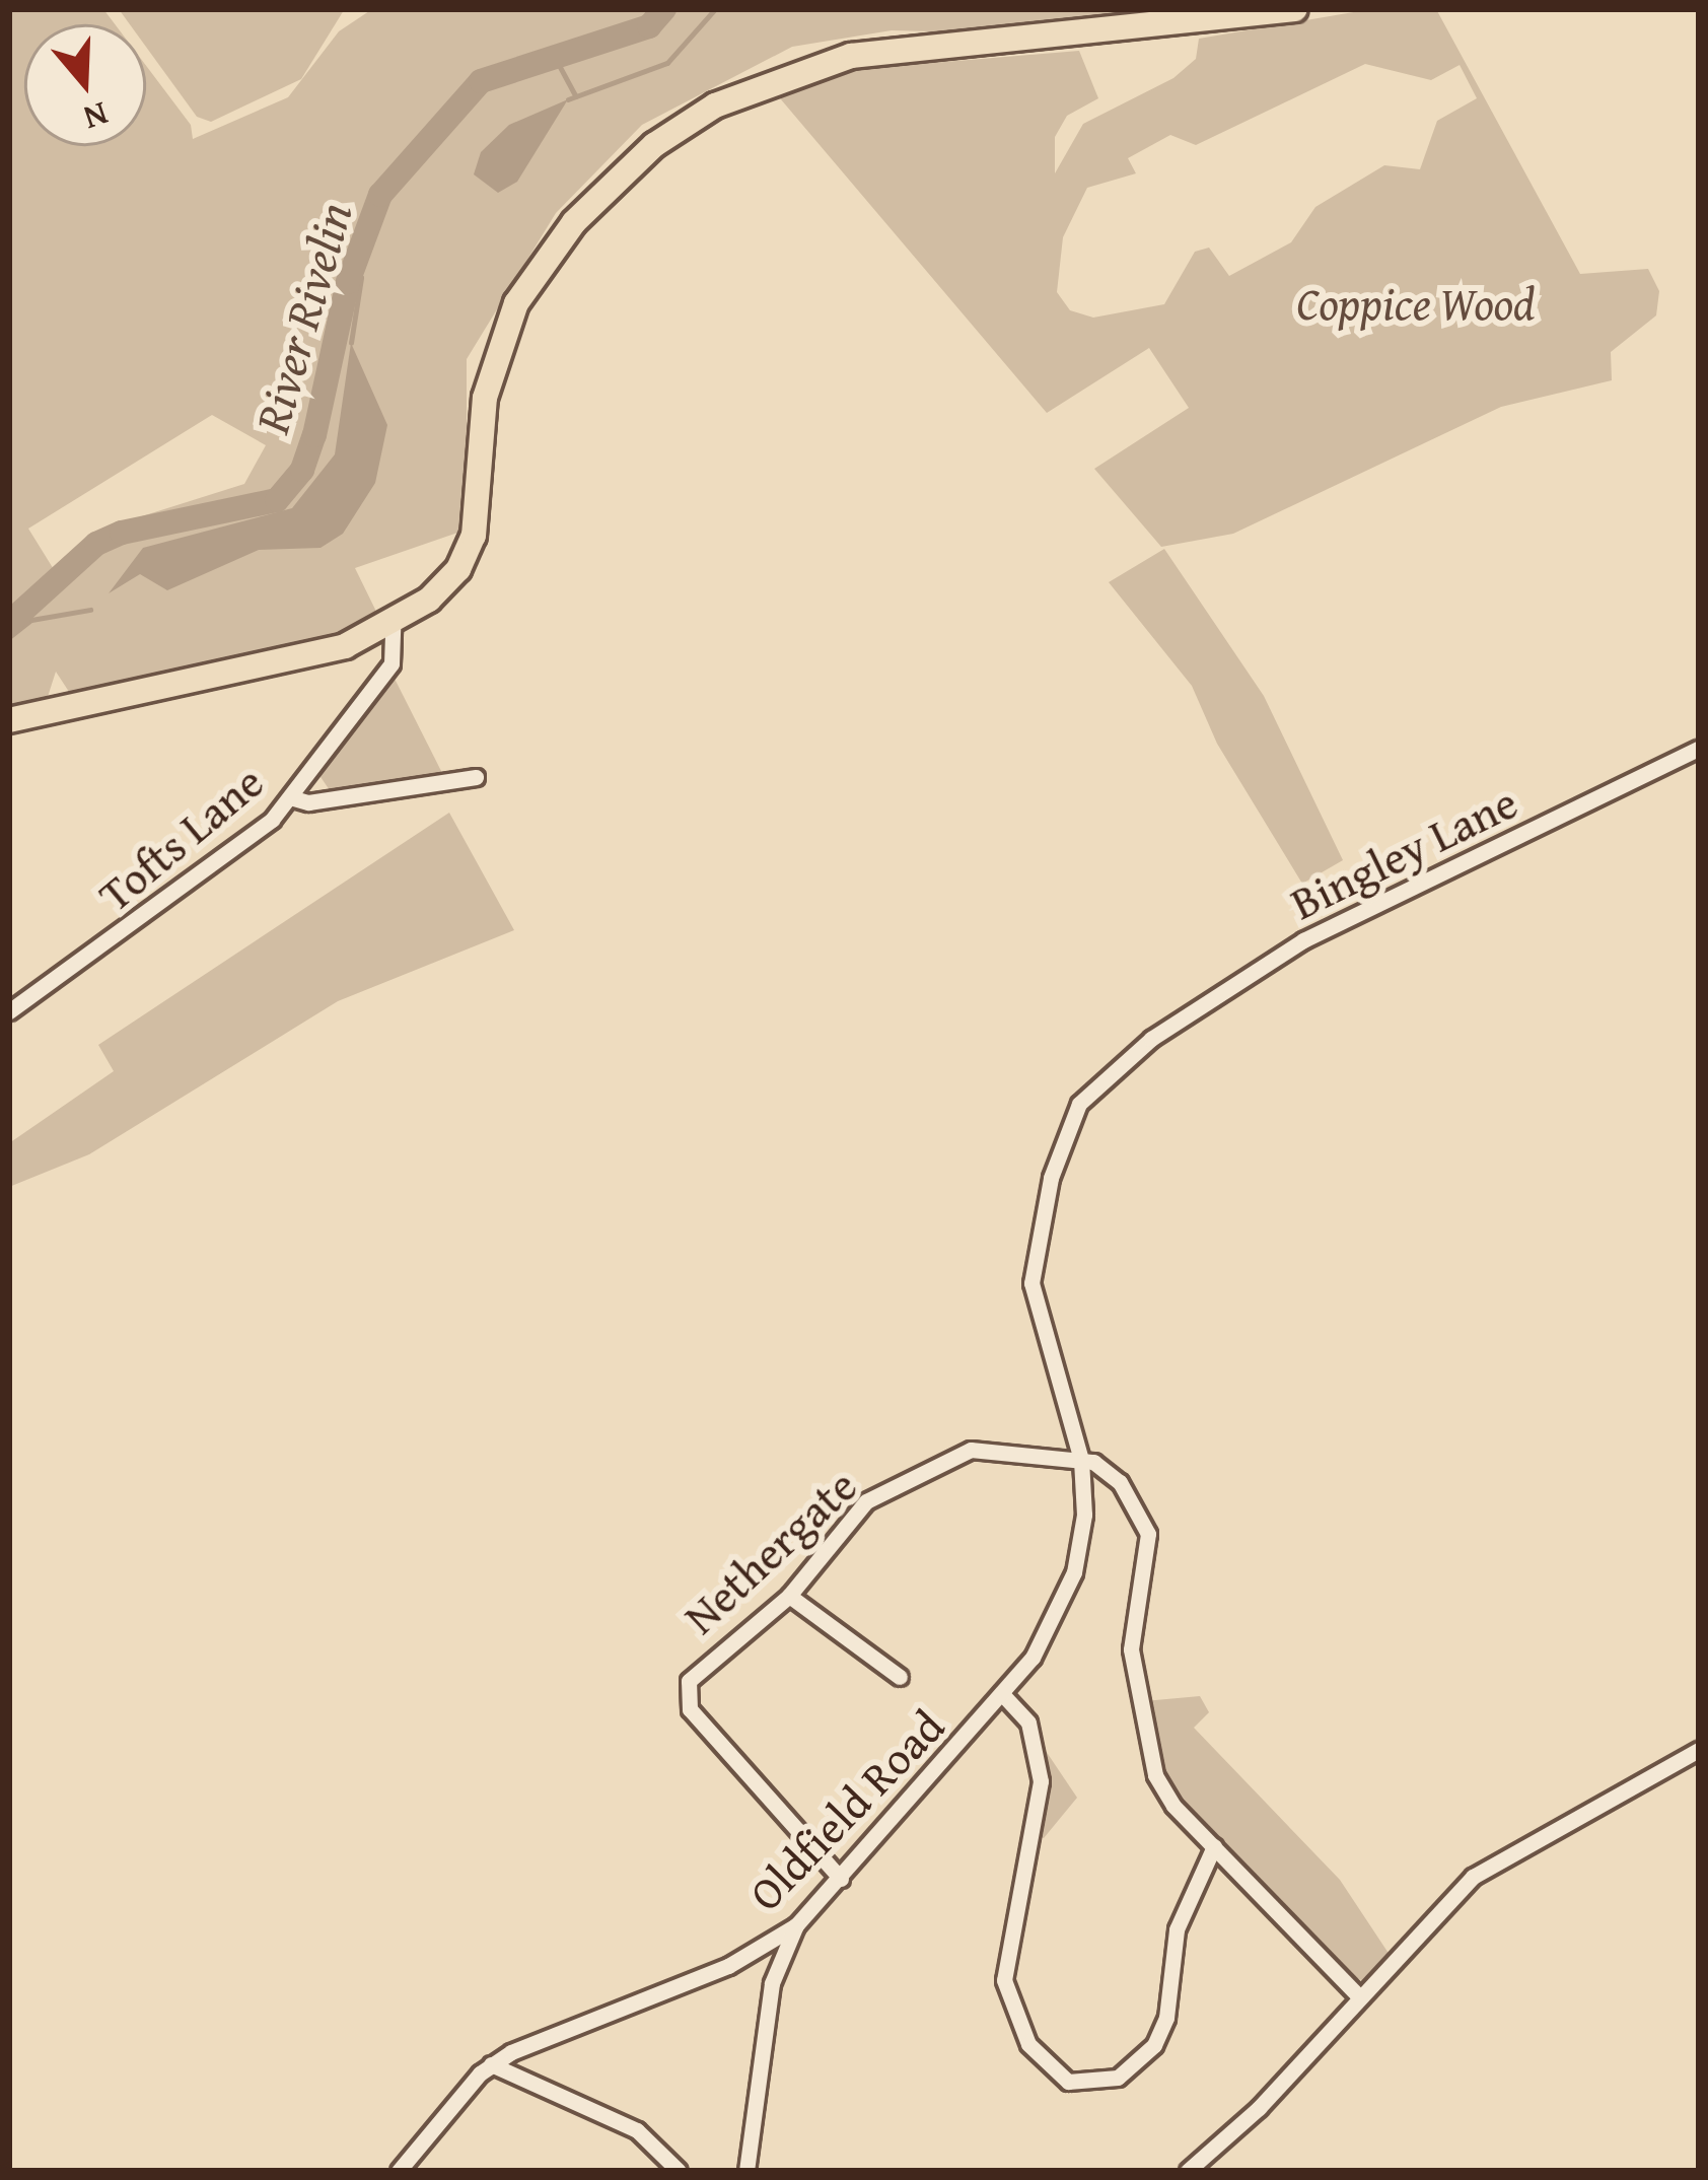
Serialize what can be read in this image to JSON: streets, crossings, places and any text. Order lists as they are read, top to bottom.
{
  "streets": {
    "street": [
      "Tofts Lane",
      "Bingley Lane",
      "Nethergate",
      "Oldfield Road"
    ]
  },
  "crossings": [
    ["Bingley Lane", "Nethergate"],
    ["Bingley Lane", "Oldfield Road"],
    ["Nethergate", "Oldfield Road"]
  ],
  "water": ["River Rivelin"],
  "parks": ["Coppice Wood"],
  "north": "bottom"
}
